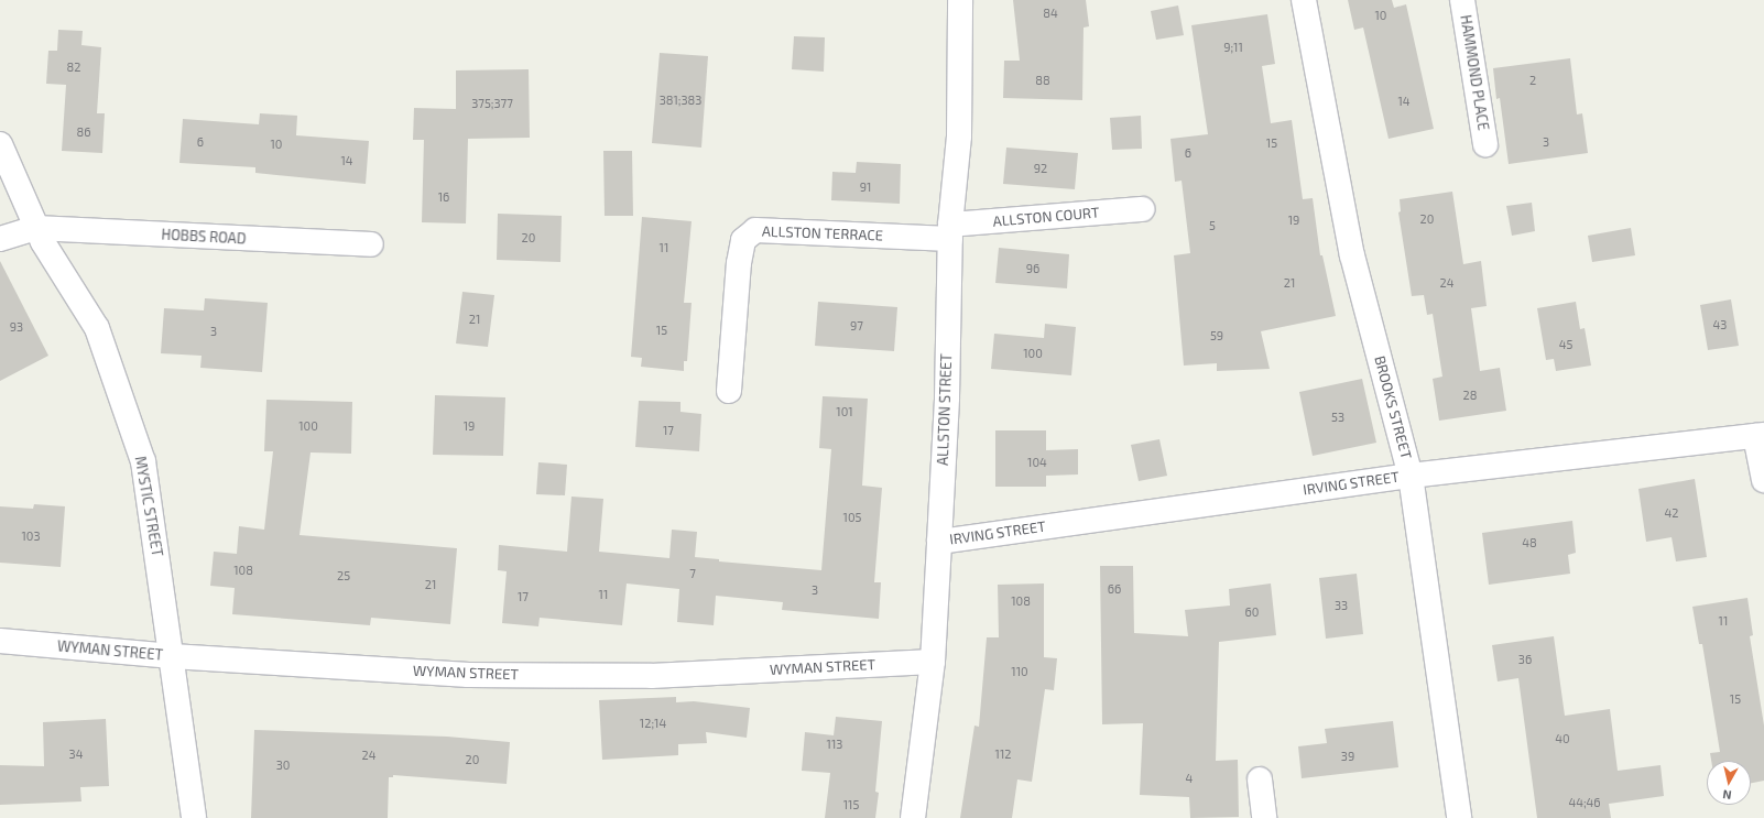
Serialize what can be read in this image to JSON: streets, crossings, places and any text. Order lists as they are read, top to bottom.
{
  "streets": {
    "street": [
      "HAMMOND PLACE",
      "ALLSTON COURT",
      "ALLSTON TERRACE",
      "HOBBS ROAD",
      "BROOKS STREET",
      "ALLSTON STREET",
      "IRVING STREET",
      "MYSTIC STREET",
      "WYMAN STREET"
    ]
  },
  "crossings": [
    ["ALLSTON COURT", "ALLSTON TERRACE"],
    ["ALLSTON COURT", "ALLSTON STREET"],
    ["ALLSTON TERRACE", "ALLSTON STREET"],
    ["HOBBS ROAD", "MYSTIC STREET"],
    ["BROOKS STREET", "IRVING STREET"],
    ["ALLSTON STREET", "IRVING STREET"],
    ["ALLSTON STREET", "WYMAN STREET"],
    ["MYSTIC STREET", "WYMAN STREET"]
  ],
  "house_numbers": [
    "84",
    "10",
    "9;11",
    "82",
    "88",
    "2",
    "381;383",
    "14",
    "375;377",
    "86",
    "6",
    "3",
    "15",
    "10",
    "6",
    "14",
    "92",
    "91",
    "16",
    "20",
    "19",
    "5",
    "20",
    "11",
    "96",
    "21",
    "24",
    "21",
    "43",
    "97",
    "93",
    "15",
    "3",
    "59",
    "45",
    "100",
    "28",
    "101",
    "53",
    "100",
    "19",
    "17",
    "104",
    "42",
    "105",
    "103",
    "48",
    "108",
    "7",
    "25",
    "21",
    "66",
    "3",
    "11",
    "17",
    "108",
    "33",
    "60",
    "11",
    "36",
    "110",
    "15",
    "12;14",
    "40",
    "113",
    "34",
    "112",
    "24",
    "39",
    "20",
    "30",
    "4",
    "44;46",
    "115"
  ],
  "north": "bottom"
}
